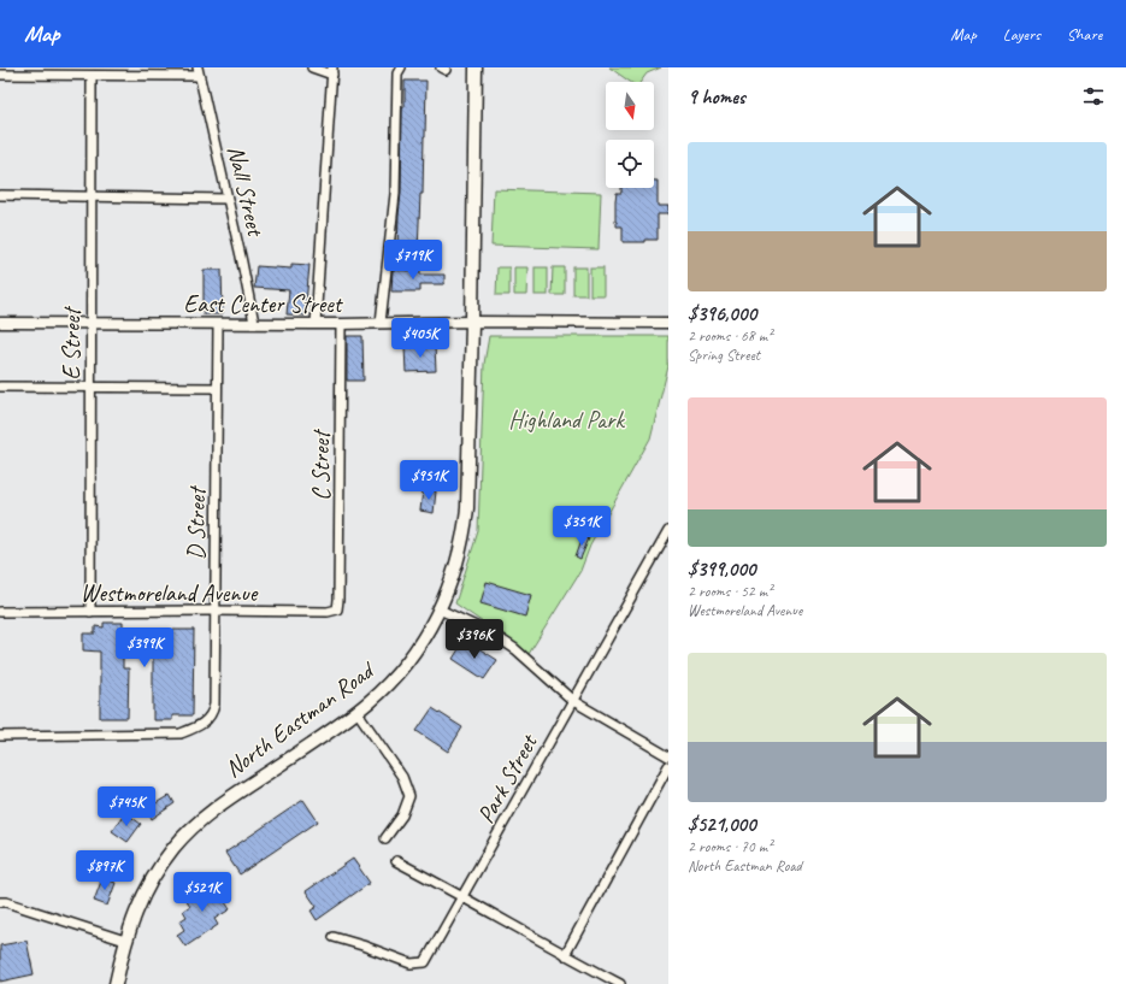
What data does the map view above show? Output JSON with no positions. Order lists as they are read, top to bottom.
{
  "streets": {
    "main road": ["North Eastman Road"],
    "street": [
      "Nall Street",
      "East Center Street",
      "E Street",
      "C Street",
      "D Street",
      "Westmoreland Avenue",
      "Park Street"
    ]
  },
  "crossings": [
    ["Nall Street", "East Center Street"],
    ["East Center Street", "E Street"],
    ["East Center Street", "C Street"],
    ["East Center Street", "D Street"],
    ["East Center Street", "North Eastman Road"],
    ["E Street", "Westmoreland Avenue"],
    ["C Street", "Westmoreland Avenue"],
    ["D Street", "Westmoreland Avenue"]
  ],
  "parks": ["Highland Park"],
  "north": "bottom",
  "page": {
    "header": "Map",
    "nav": ["Map", "Layers", "Share"],
    "heading": "9 homes",
    "list": [
      {
        "name": "$396,000",
        "note": "2 rooms · 68 m² · Spring Street"
      },
      {
        "name": "$399,000",
        "note": "2 rooms · 52 m² · Westmoreland Avenue"
      },
      {
        "name": "$521,000",
        "note": "2 rooms · 70 m² · North Eastman Road"
      }
    ],
    "price": [
      "$719K",
      "$405K",
      "$951K",
      "$351K",
      "$396K",
      "$399K",
      "$745K",
      "$897K",
      "$521K"
    ]
  }
}
